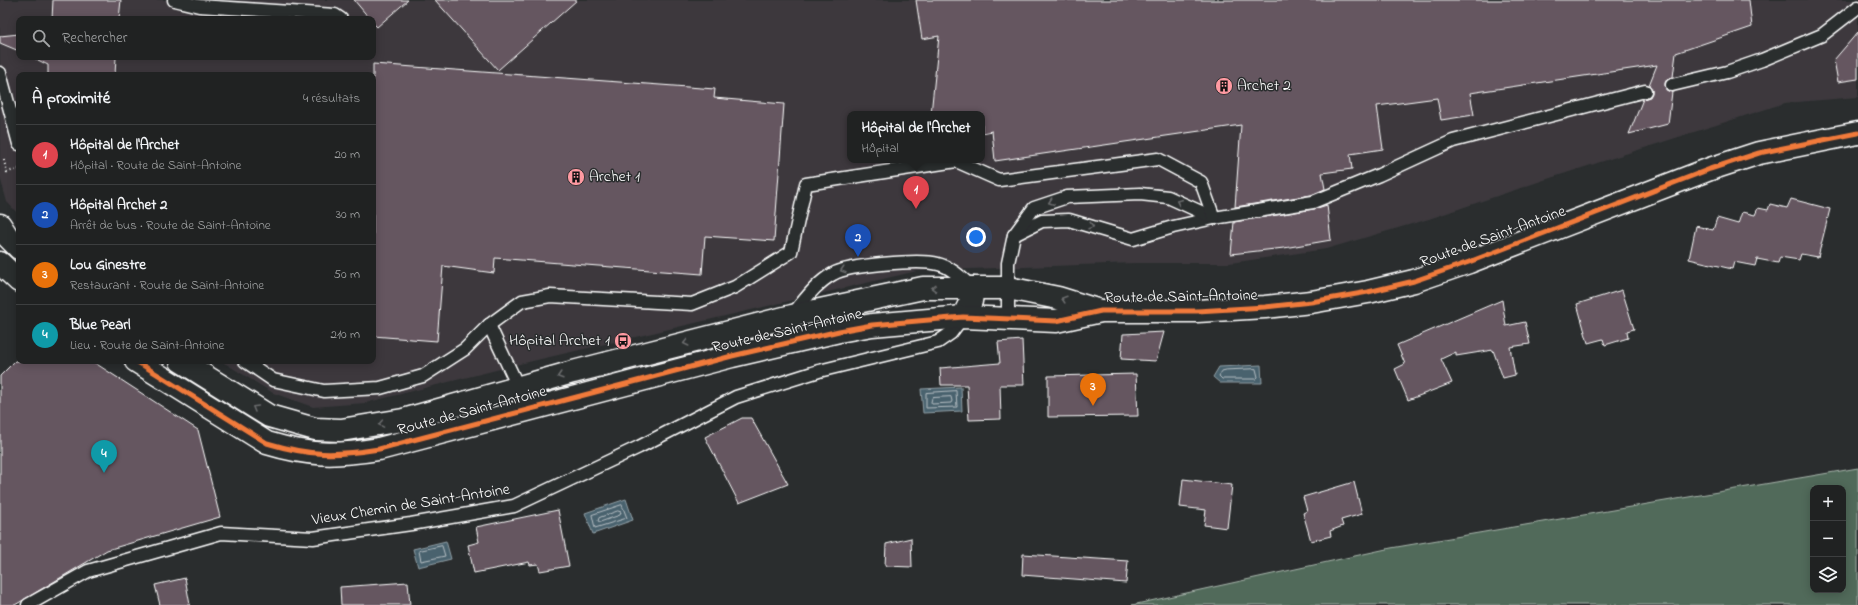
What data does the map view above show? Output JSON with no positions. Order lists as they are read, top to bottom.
{
  "streets": {
    "street": ["Route de Saint-Antoine"],
    "lane": ["Vieux Chemin de Saint-Antoine"]
  },
  "crossings": [
    ["Route de Saint-Antoine", "Vieux Chemin de Saint-Antoine"]
  ],
  "places": {
    "building": ["Archet 2", "Archet 1"],
    "bus stop": ["Hôpital Archet 1"]
  },
  "page": {
    "search": "Rechercher",
    "heading": ["À proximité", "4 résultats"],
    "popup": ["Hôpital de l'Archet", "Hôpital"],
    "list": [
      {
        "mark": "1",
        "name": "Hôpital de l'Archet",
        "note": "Hôpital · Route de Saint-Antoine",
        "value": "20 m"
      },
      {
        "mark": "2",
        "name": "Hôpital Archet 2",
        "note": "Arrêt de bus · Route de Saint-Antoine",
        "value": "30 m"
      },
      {
        "mark": "3",
        "name": "Lou Ginestre",
        "note": "Restaurant · Route de Saint-Antoine",
        "value": "50 m"
      },
      {
        "mark": "4",
        "name": "Blue Pearl",
        "note": "Lieu · Route de Saint-Antoine",
        "value": "210 m"
      }
    ],
    "pins": [
      "1",
      "2",
      "3",
      "4"
    ],
    "map_buttons": ["+", "−"]
  }
}
